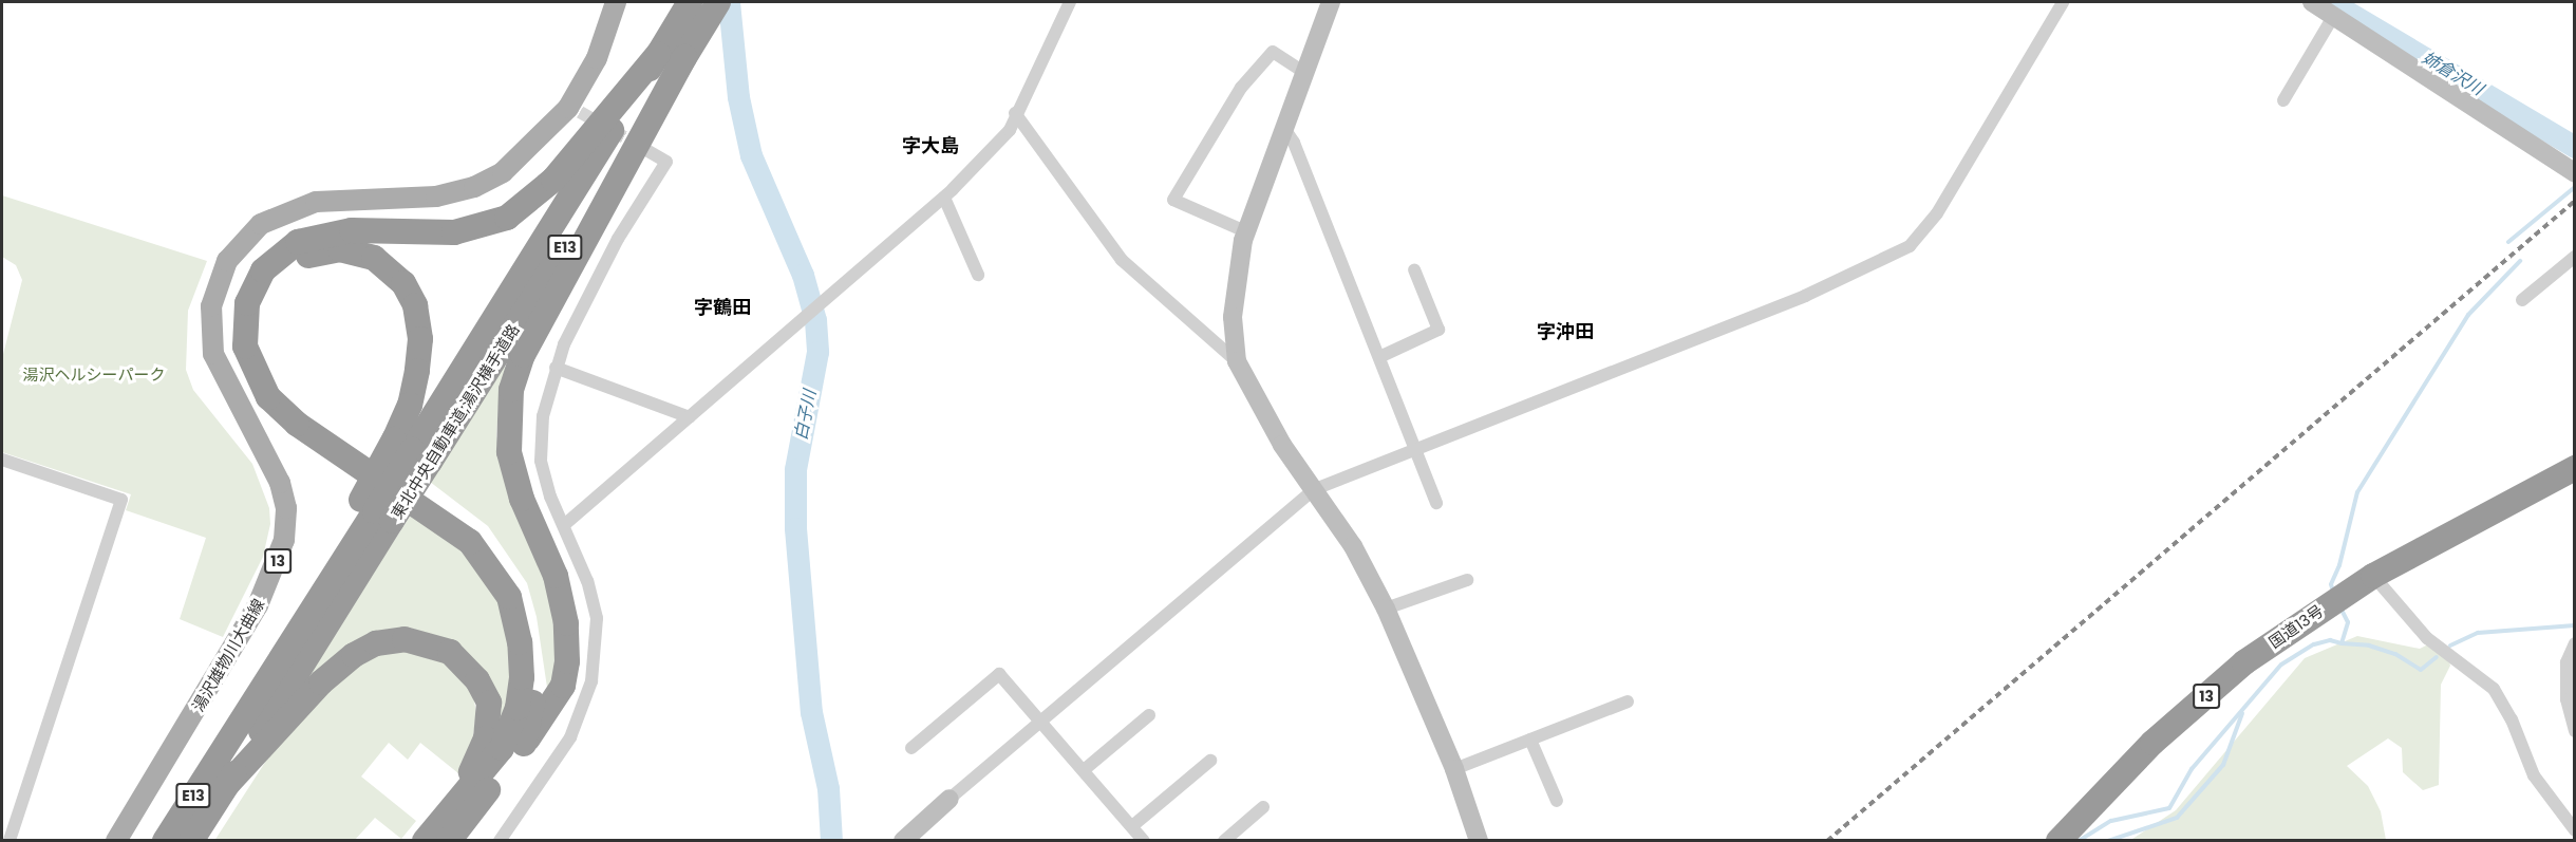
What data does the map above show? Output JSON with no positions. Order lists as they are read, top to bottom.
{
  "streets": {
    "highway": [
      "E13",
      "東北中央自動車道;湯沢横手道路",
      "13",
      "国道13号"
    ],
    "main road": ["湯沢雄物川大曲線"]
  },
  "crossings": [
    ["E13", "東北中央自動車道;湯沢横手道路"]
  ],
  "districts": ["字大島", "字鶴田", "字沖田"],
  "water": ["姉倉沢川", "白子川"],
  "parks": ["湯沢ヘルシーパーク"]
}
